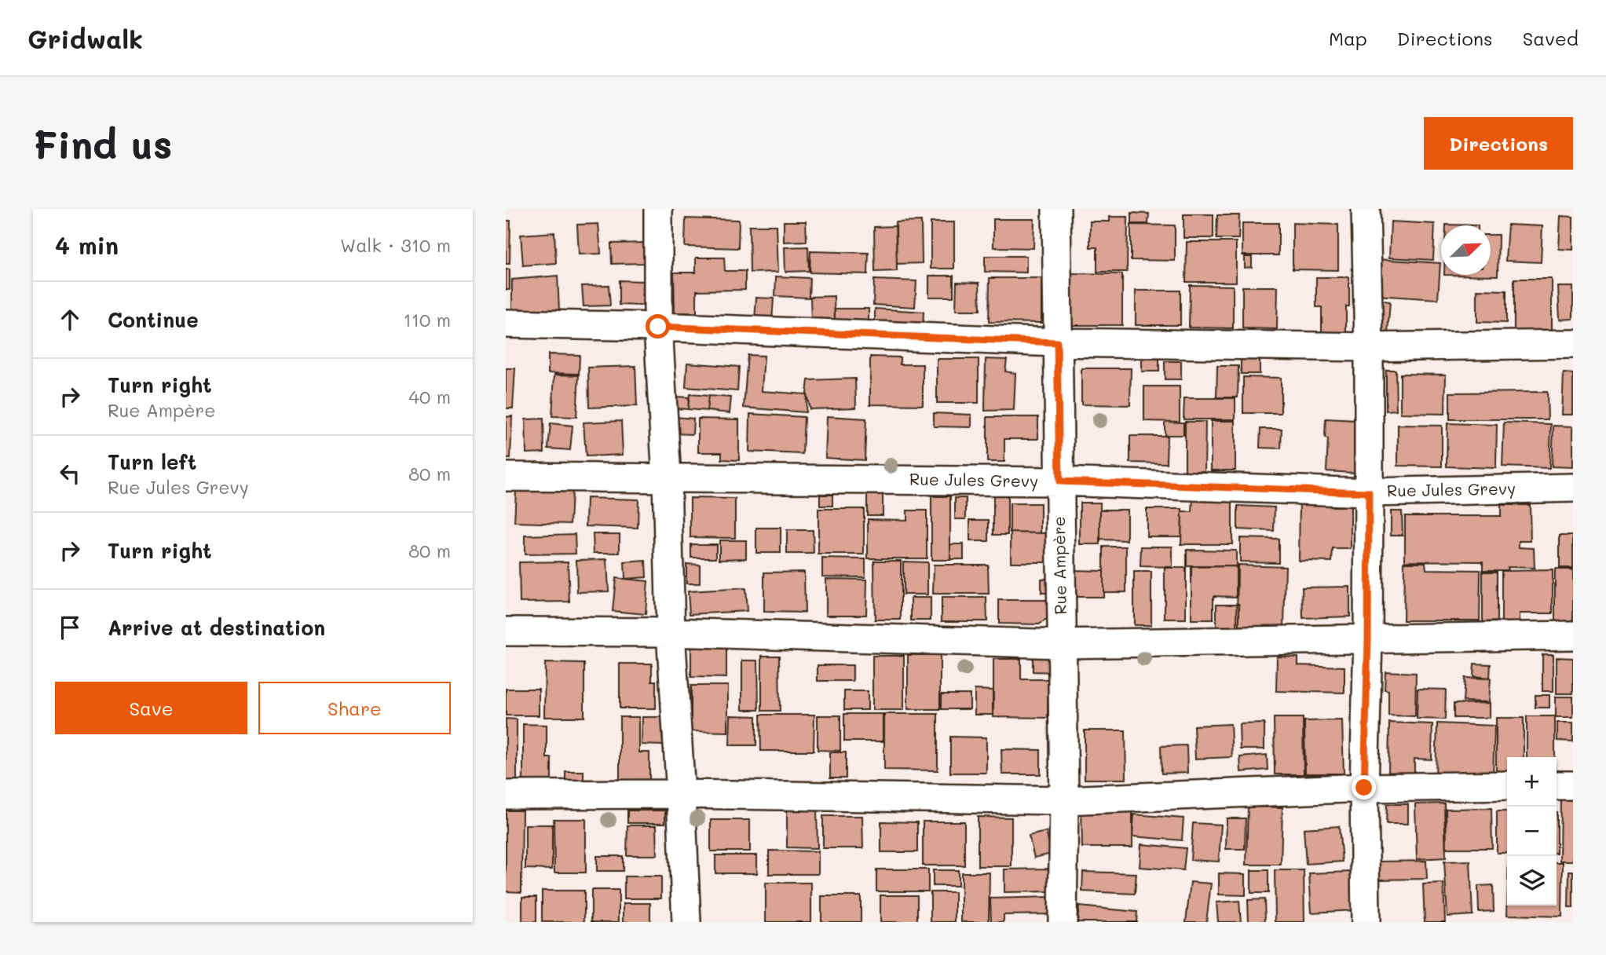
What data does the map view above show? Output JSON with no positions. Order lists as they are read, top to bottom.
{
  "streets": {
    "street": ["Rue Jules Grevy", "Rue Ampère"]
  },
  "crossings": [
    ["Rue Jules Grevy", "Rue Ampère"]
  ],
  "north": "top right",
  "page": {
    "header": "Gridwalk",
    "nav": ["Map", "Directions", "Saved"],
    "buttons": [
      "Directions",
      ["Save", "Share"]
    ],
    "title": "Find us",
    "heading": ["4 min", "Walk · 310 m"],
    "list": [
      ["Continue", "110 m"],
      ["Turn right", "Rue Ampère", "40 m"],
      ["Turn left", "Rue Jules Grevy", "80 m"],
      ["Turn right", "80 m"],
      "Arrive at destination"
    ],
    "map_buttons": ["+", "−"]
  }
}
